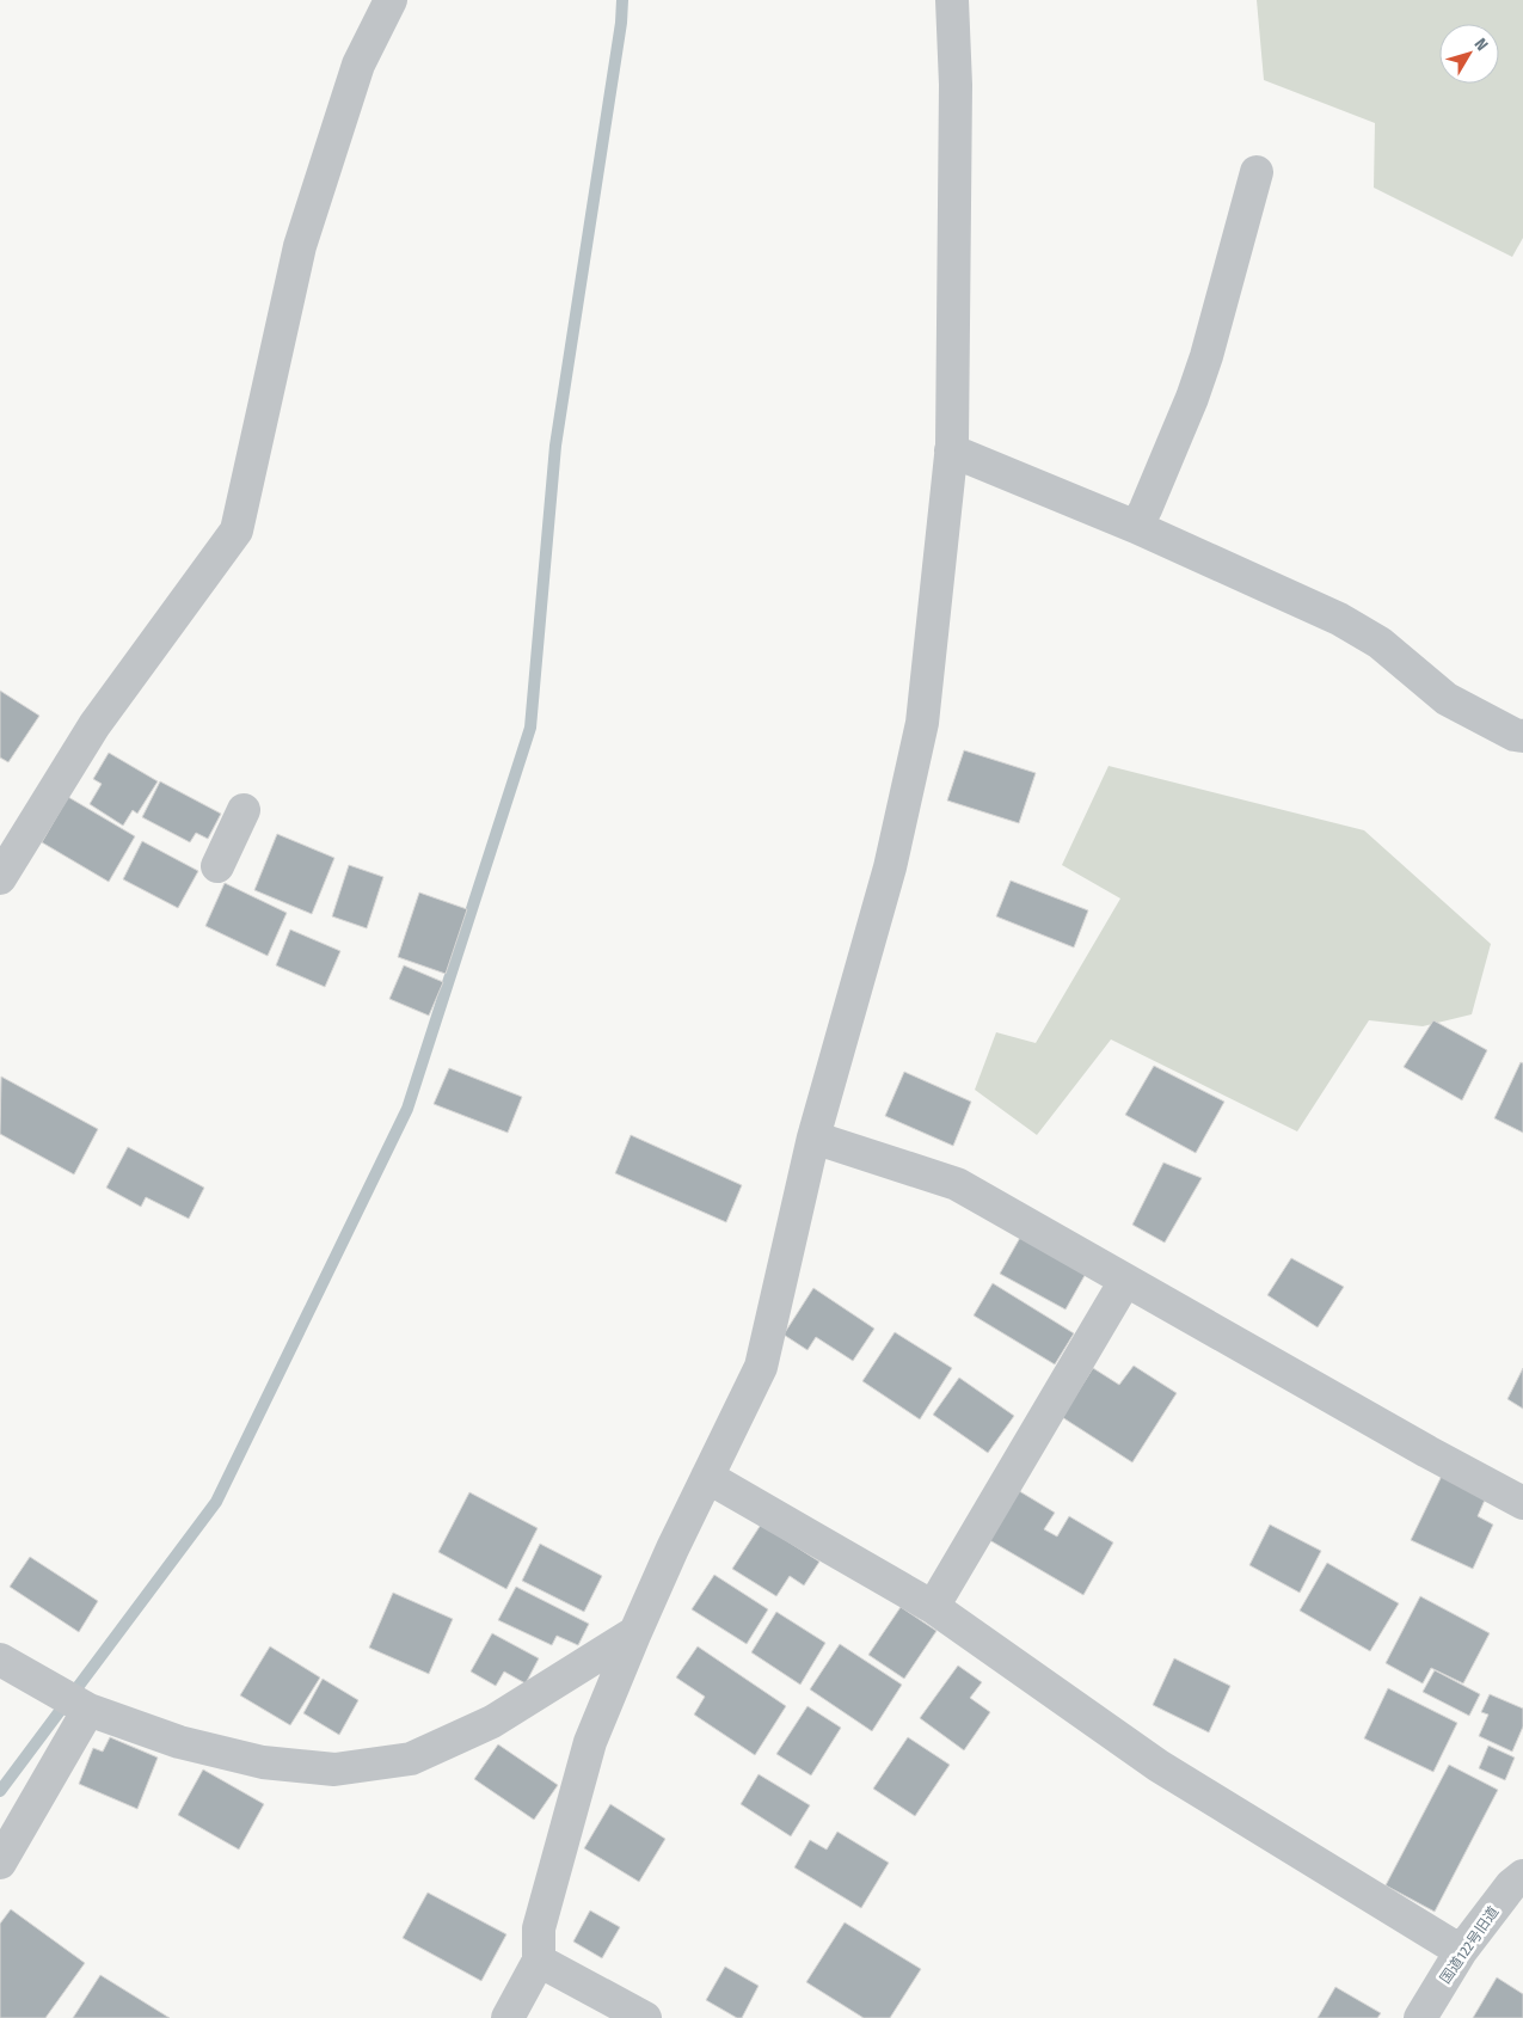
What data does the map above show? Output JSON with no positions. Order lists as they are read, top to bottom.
{
  "streets": {
    "street": ["国道122号旧道"]
  },
  "north": "top right"
}
